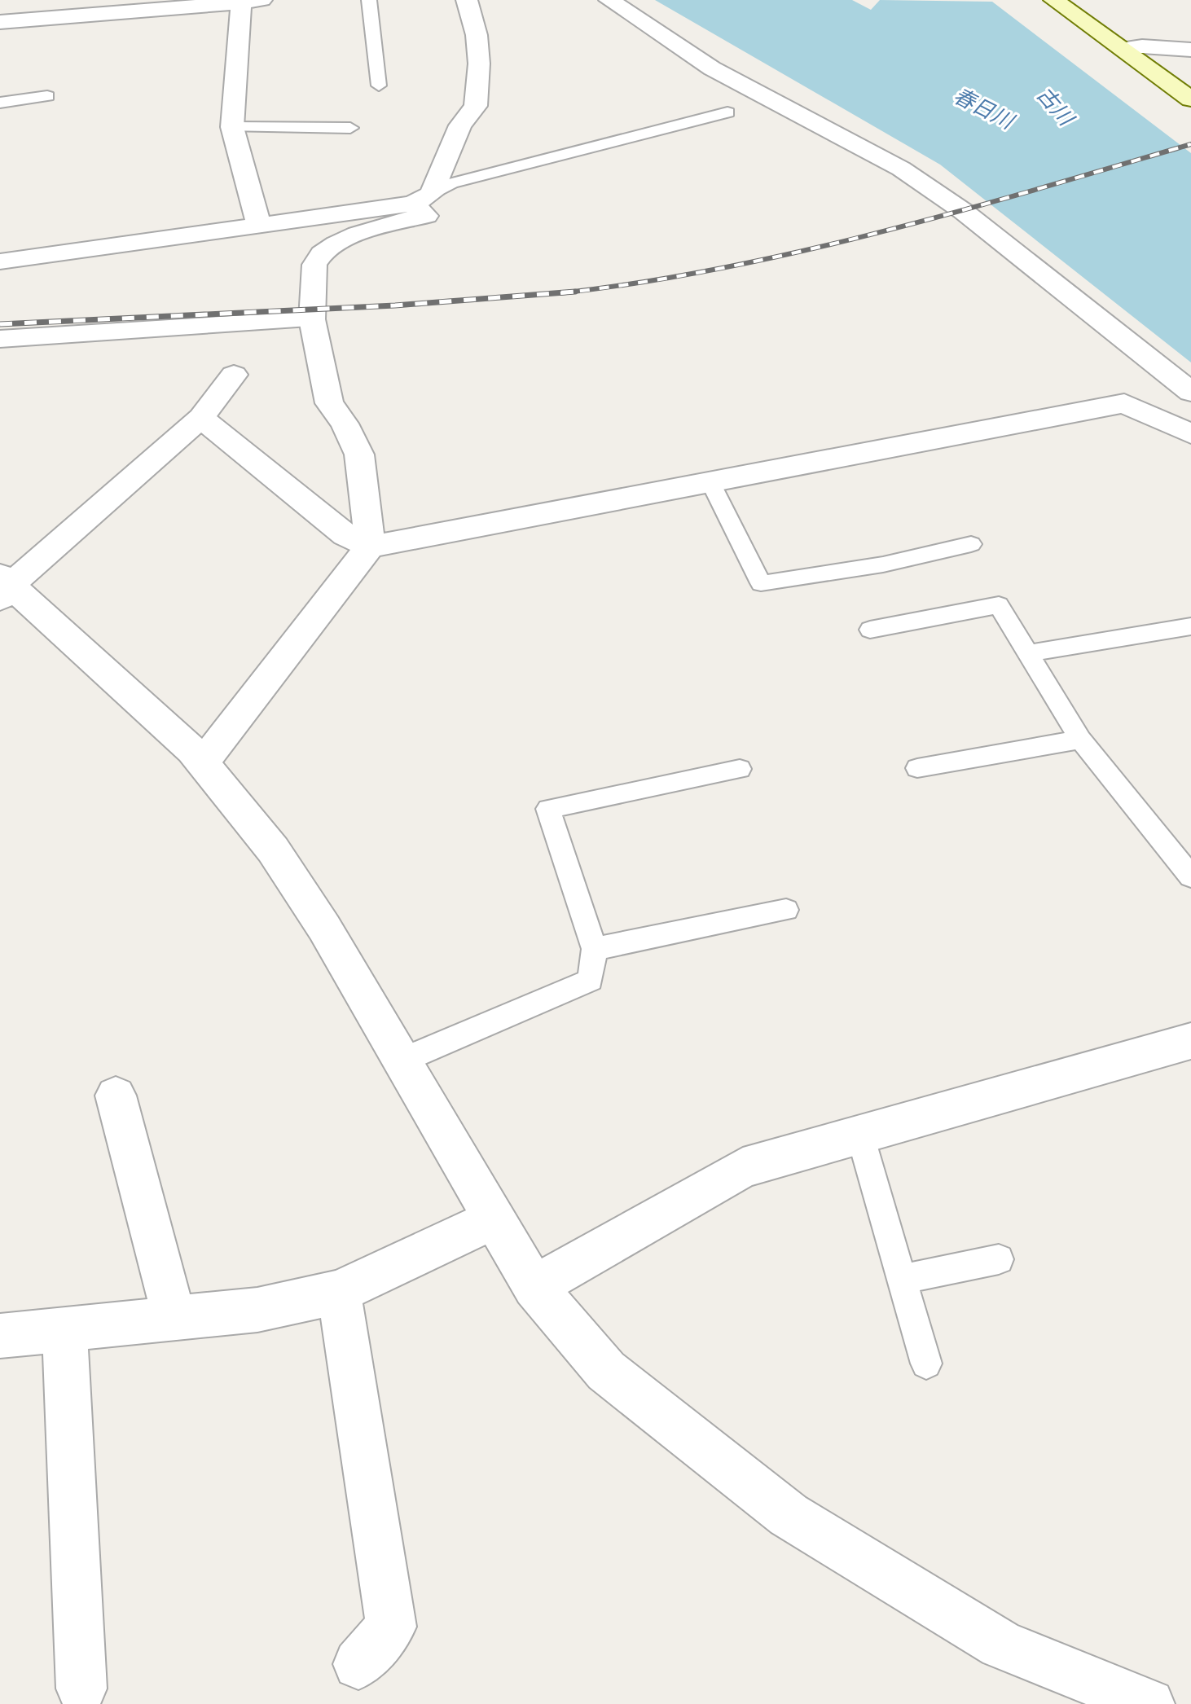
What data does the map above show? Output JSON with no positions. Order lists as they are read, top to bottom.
{
  "water": ["古川", "春日川"]
}
